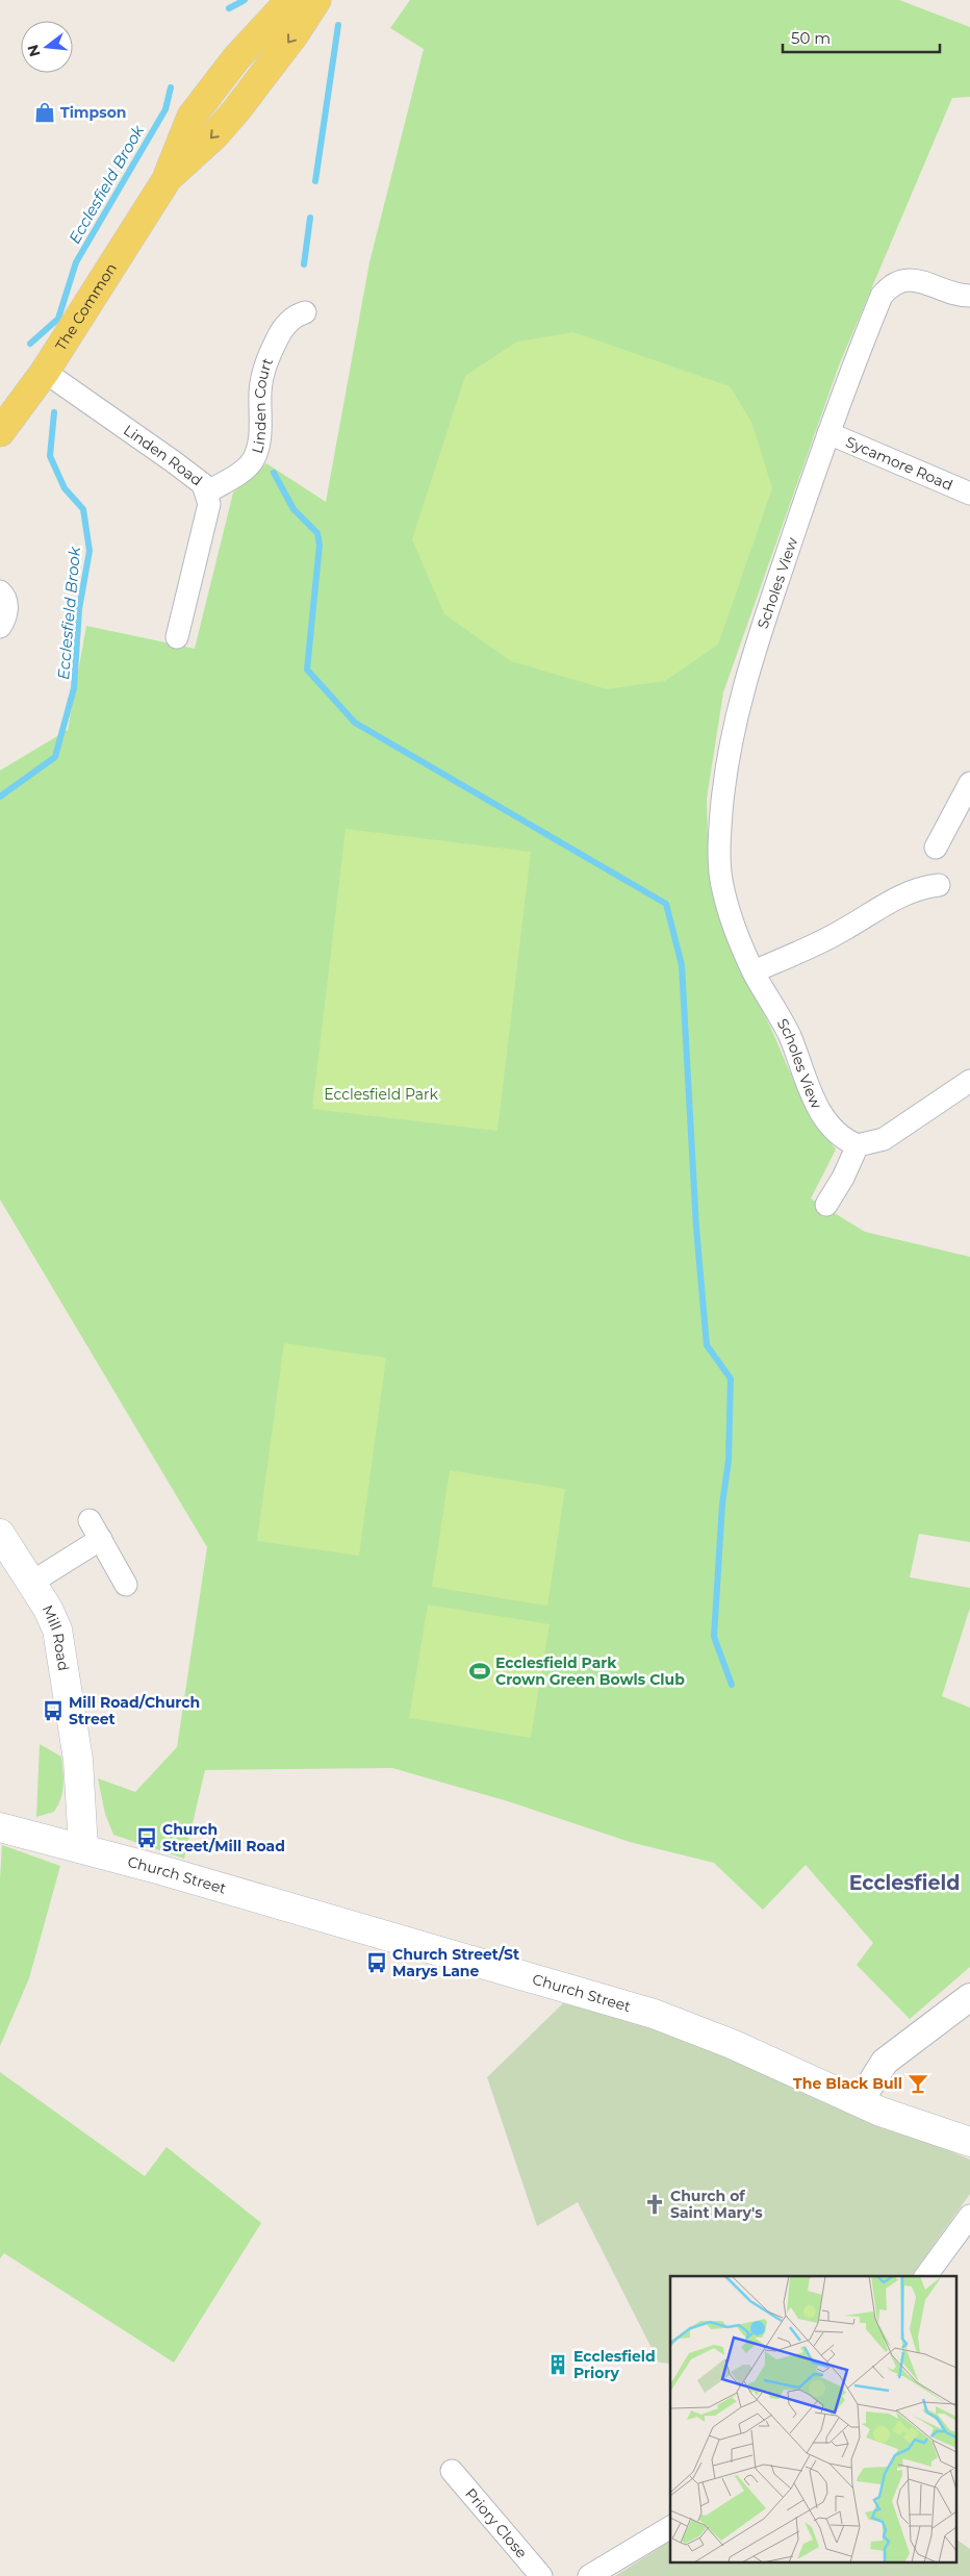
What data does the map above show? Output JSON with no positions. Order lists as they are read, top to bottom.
{
  "streets": {
    "main road": ["The Common", "Mill Road", "Church Street"],
    "street": [
      "Linden Court",
      "Linden Road",
      "Sycamore Road",
      "Scholes View",
      "Priory Close"
    ]
  },
  "crossings": [
    ["The Common", "Linden Road"],
    ["Linden Court", "Linden Road"],
    ["Sycamore Road", "Scholes View"],
    ["Mill Road", "Church Street"]
  ],
  "districts": ["Ecclesfield"],
  "water": ["Ecclesfield Brook"],
  "parks": ["Ecclesfield Park"],
  "places": {
    "shop": ["Timpson"],
    "sports": ["Ecclesfield Park Crown Green Bowls Club"],
    "bus stop": ["Mill Road/Church Street", "Church Street/Mill Road", "Church Street/St Marys Lane"],
    "bar": ["The Black Bull"],
    "church": ["Church of Saint Mary's"],
    "building": ["Ecclesfield Priory"]
  },
  "scale_bar": "50 m",
  "north": "left"
}
